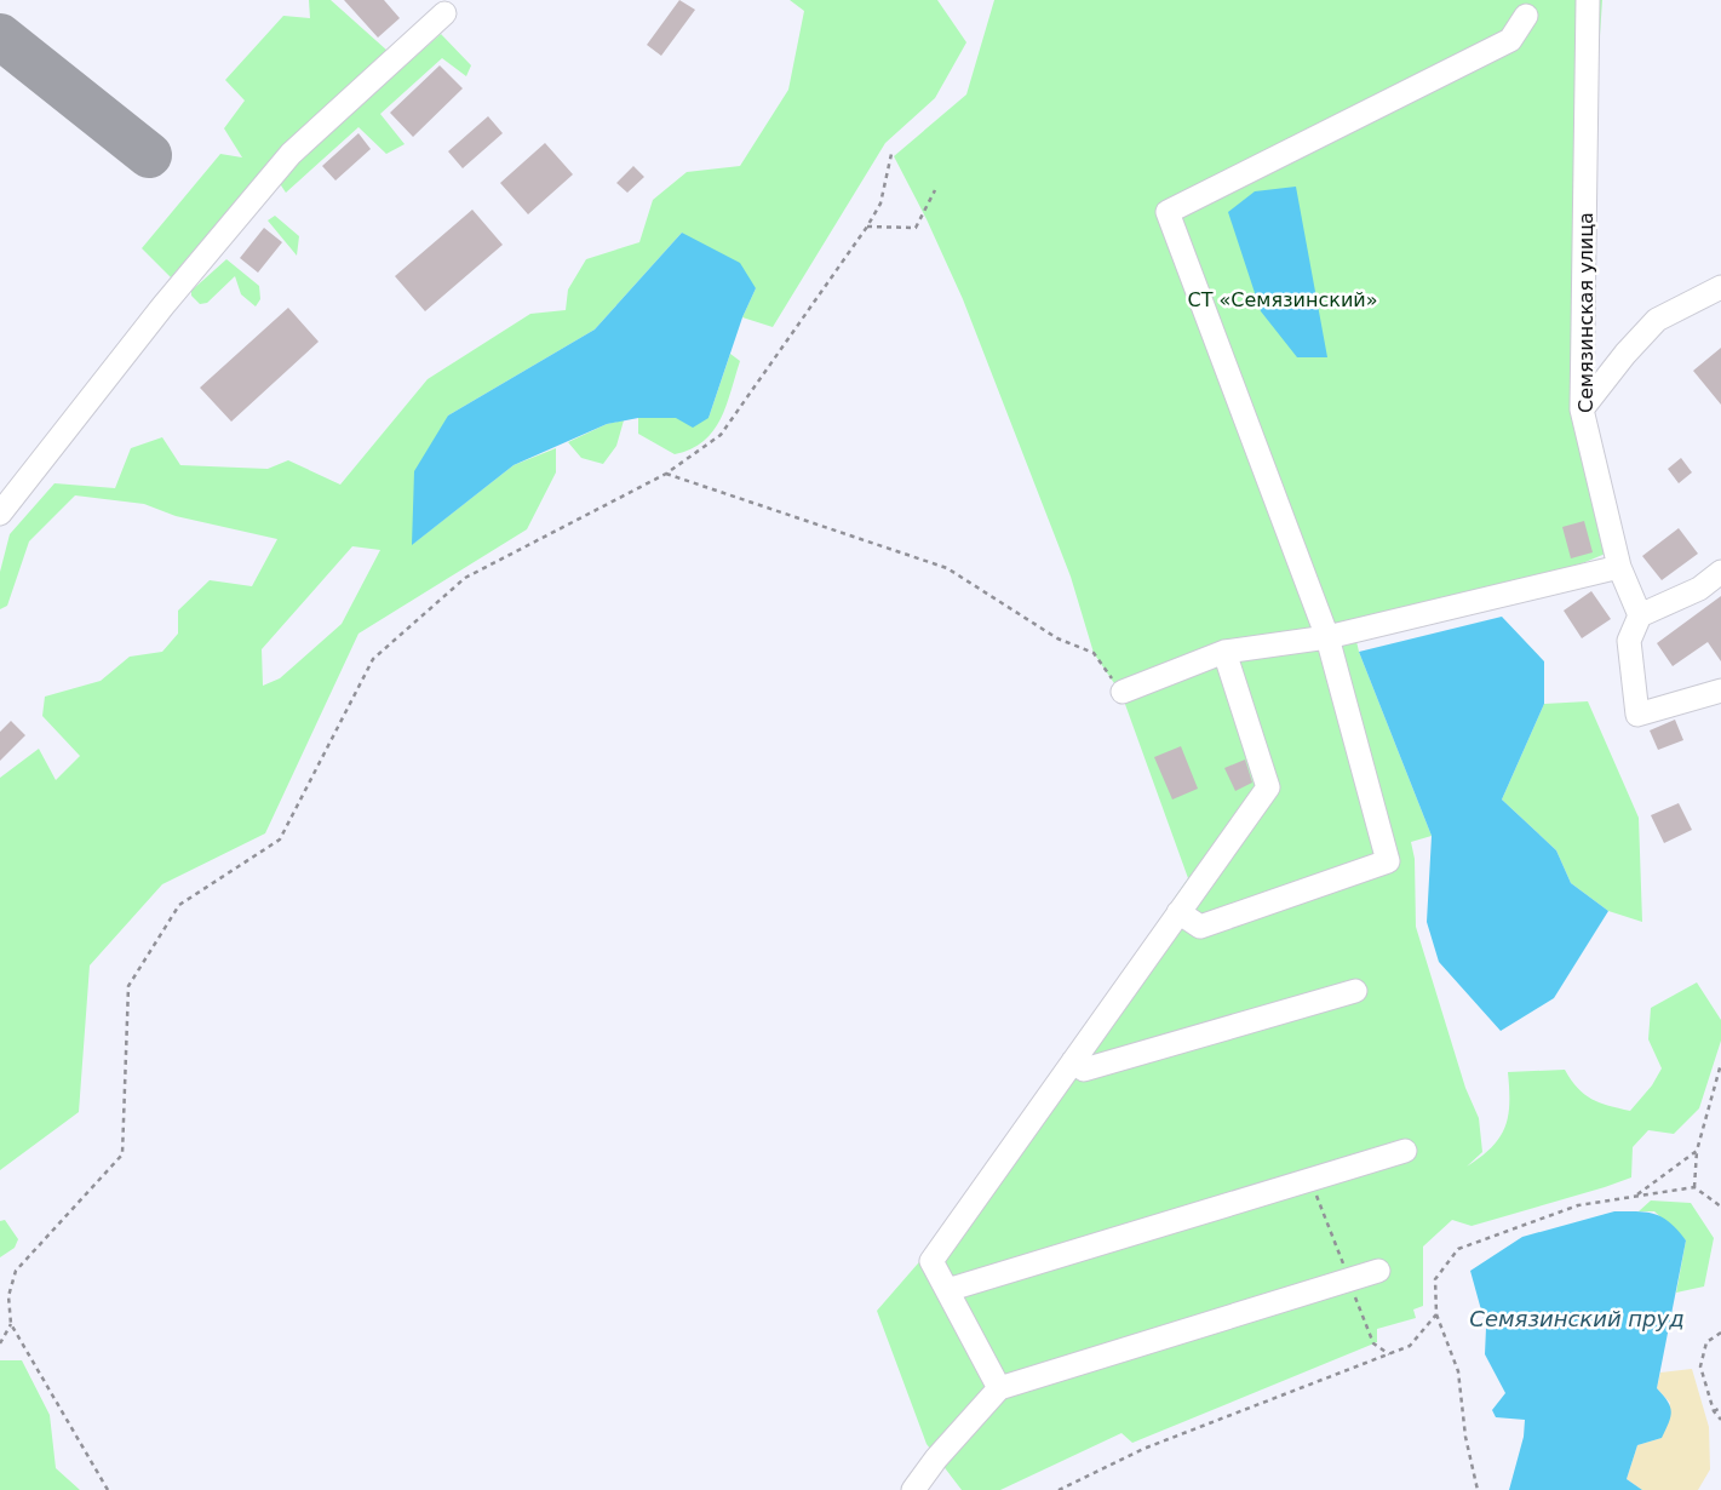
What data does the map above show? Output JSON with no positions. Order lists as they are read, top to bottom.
{
  "streets": {
    "street": ["Семязинская улица"]
  },
  "water": ["Семязинский пруд"],
  "parks": ["СТ «Семязинский»"]
}
